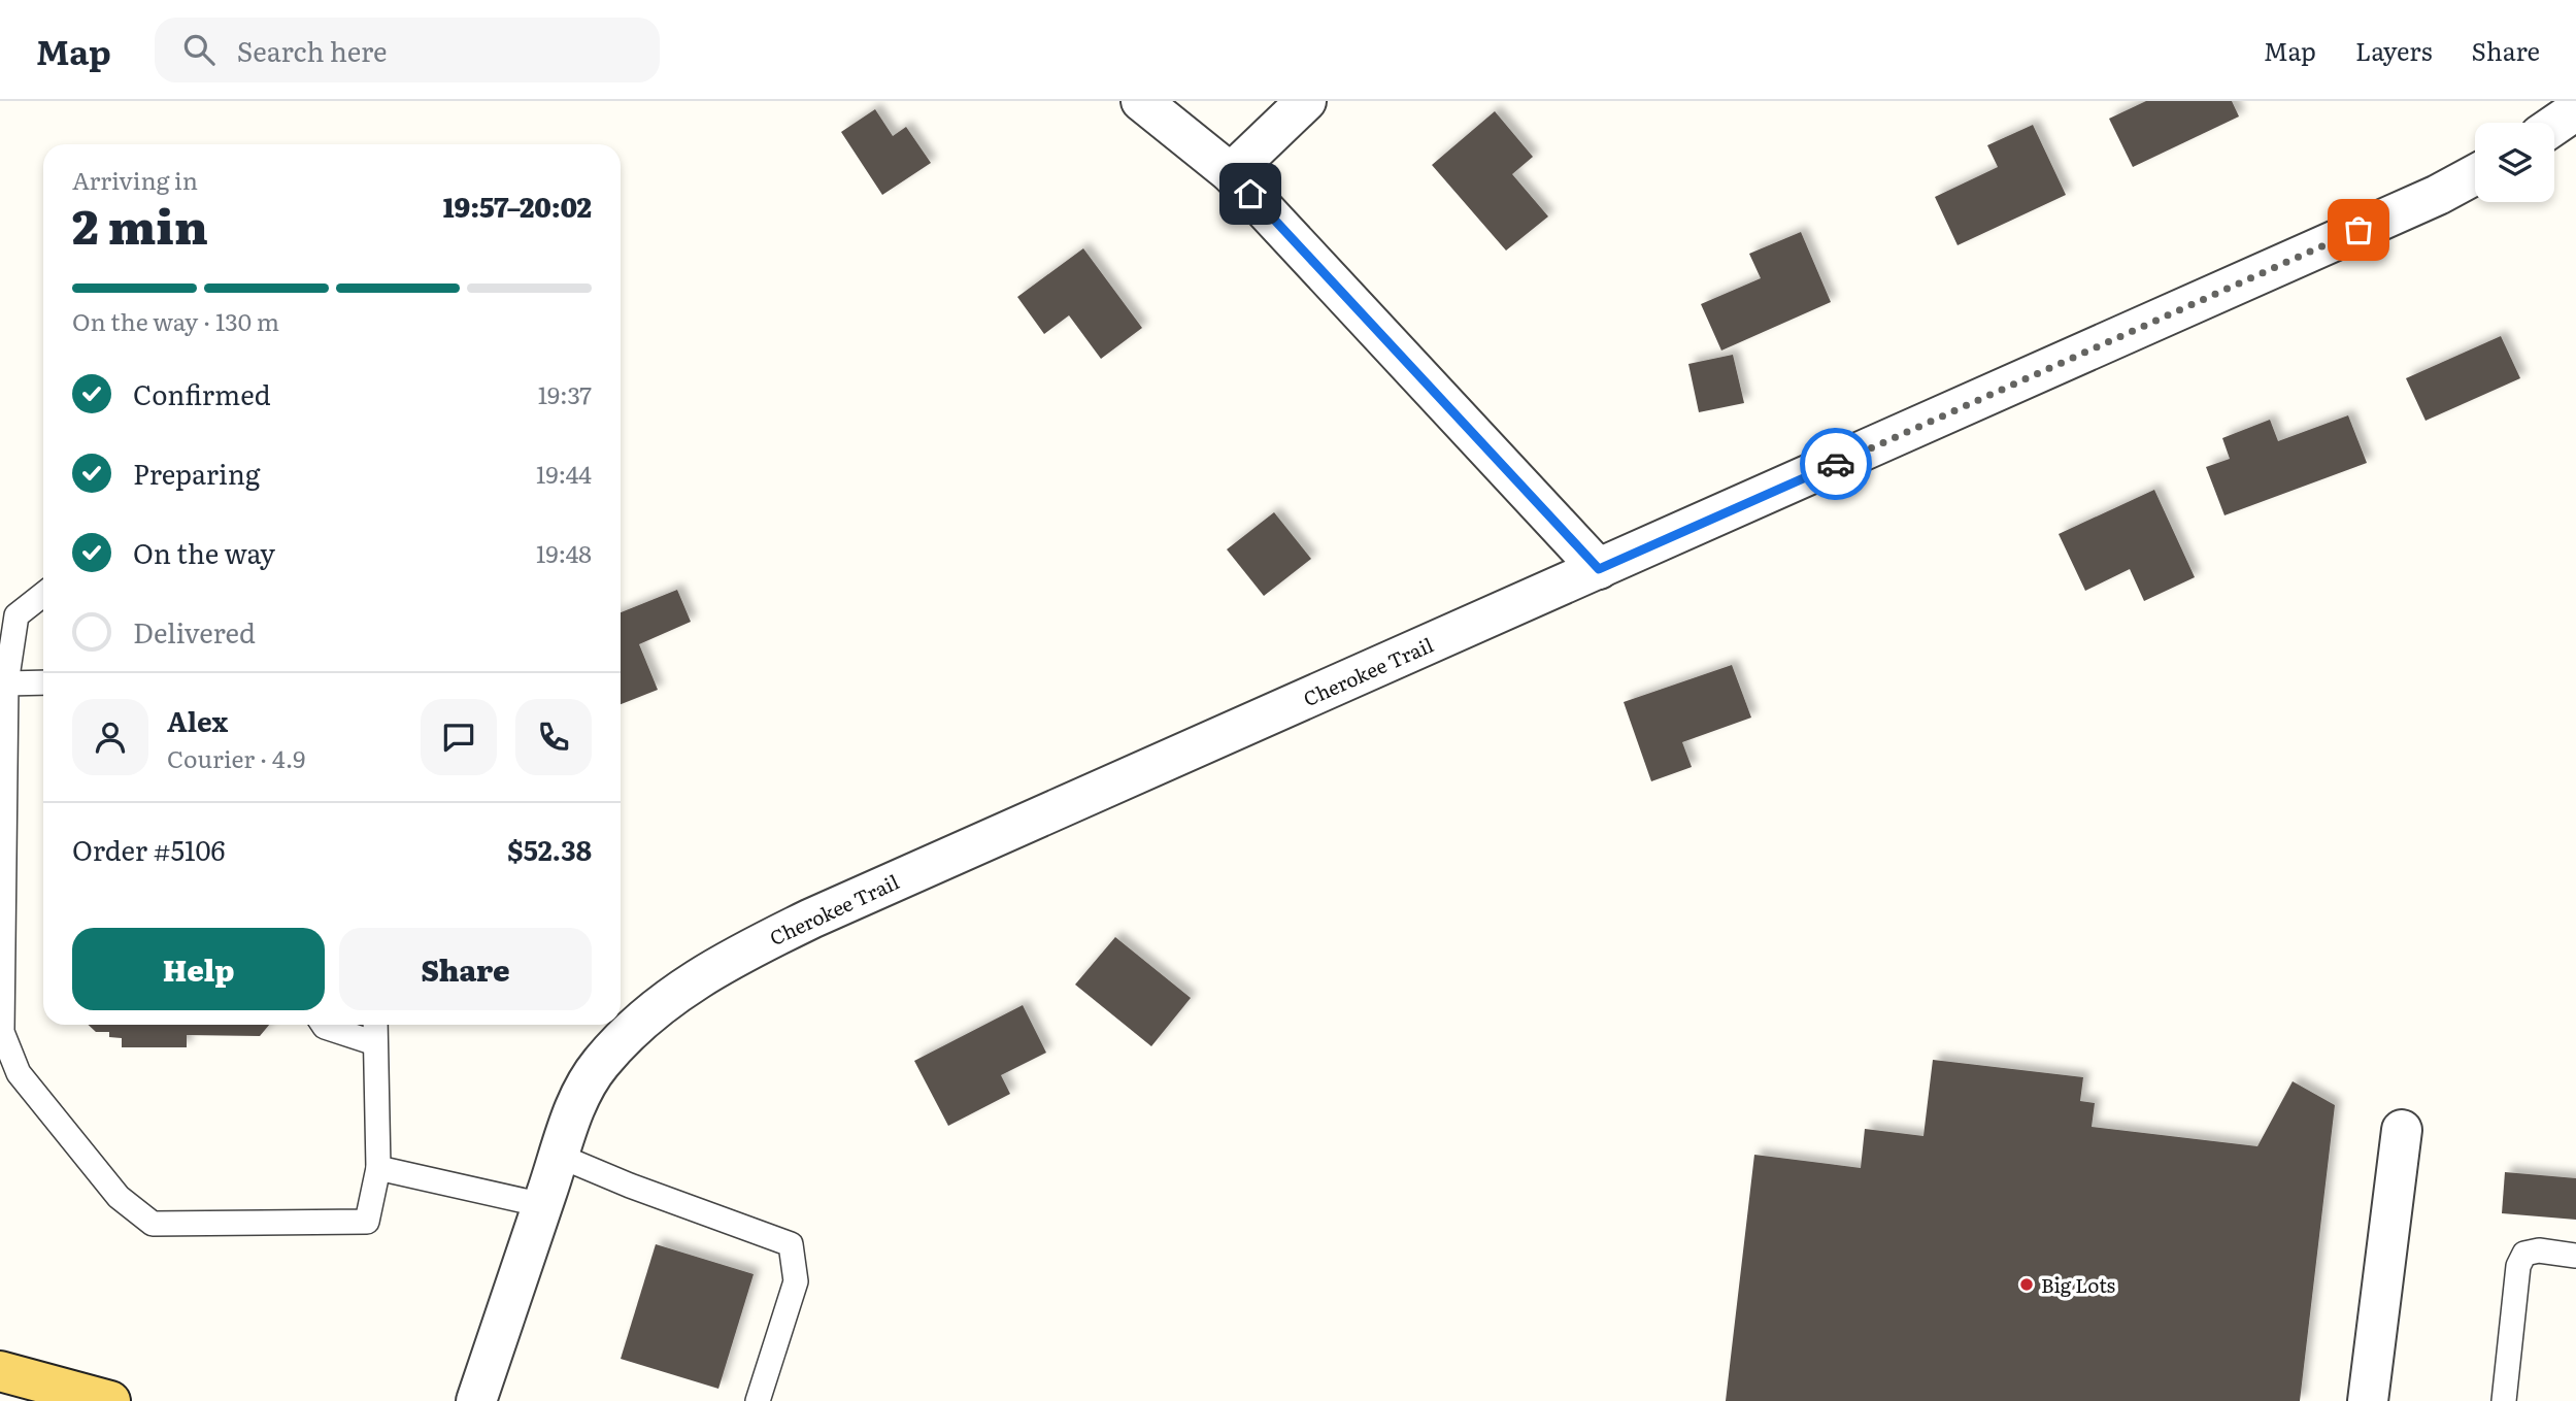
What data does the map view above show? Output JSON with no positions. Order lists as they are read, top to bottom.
{
  "streets": {
    "street": ["Cherokee Trail"]
  },
  "places": ["Big Lots"],
  "page": {
    "header": "Map",
    "search": "Search here",
    "nav": ["Map", "Layers", "Share"],
    "heading": ["2 min", "Arriving in", "19:57–20:02"],
    "panel": [
      "Alex",
      "Courier · 4.9",
      "Order #5106",
      "$52.38"
    ],
    "bar": "On the way · 130 m",
    "list": [
      ["Confirmed", "19:37"],
      ["Preparing", "19:44"],
      ["On the way", "19:48"],
      "Delivered"
    ],
    "buttons": ["Help", "Share"]
  }
}
